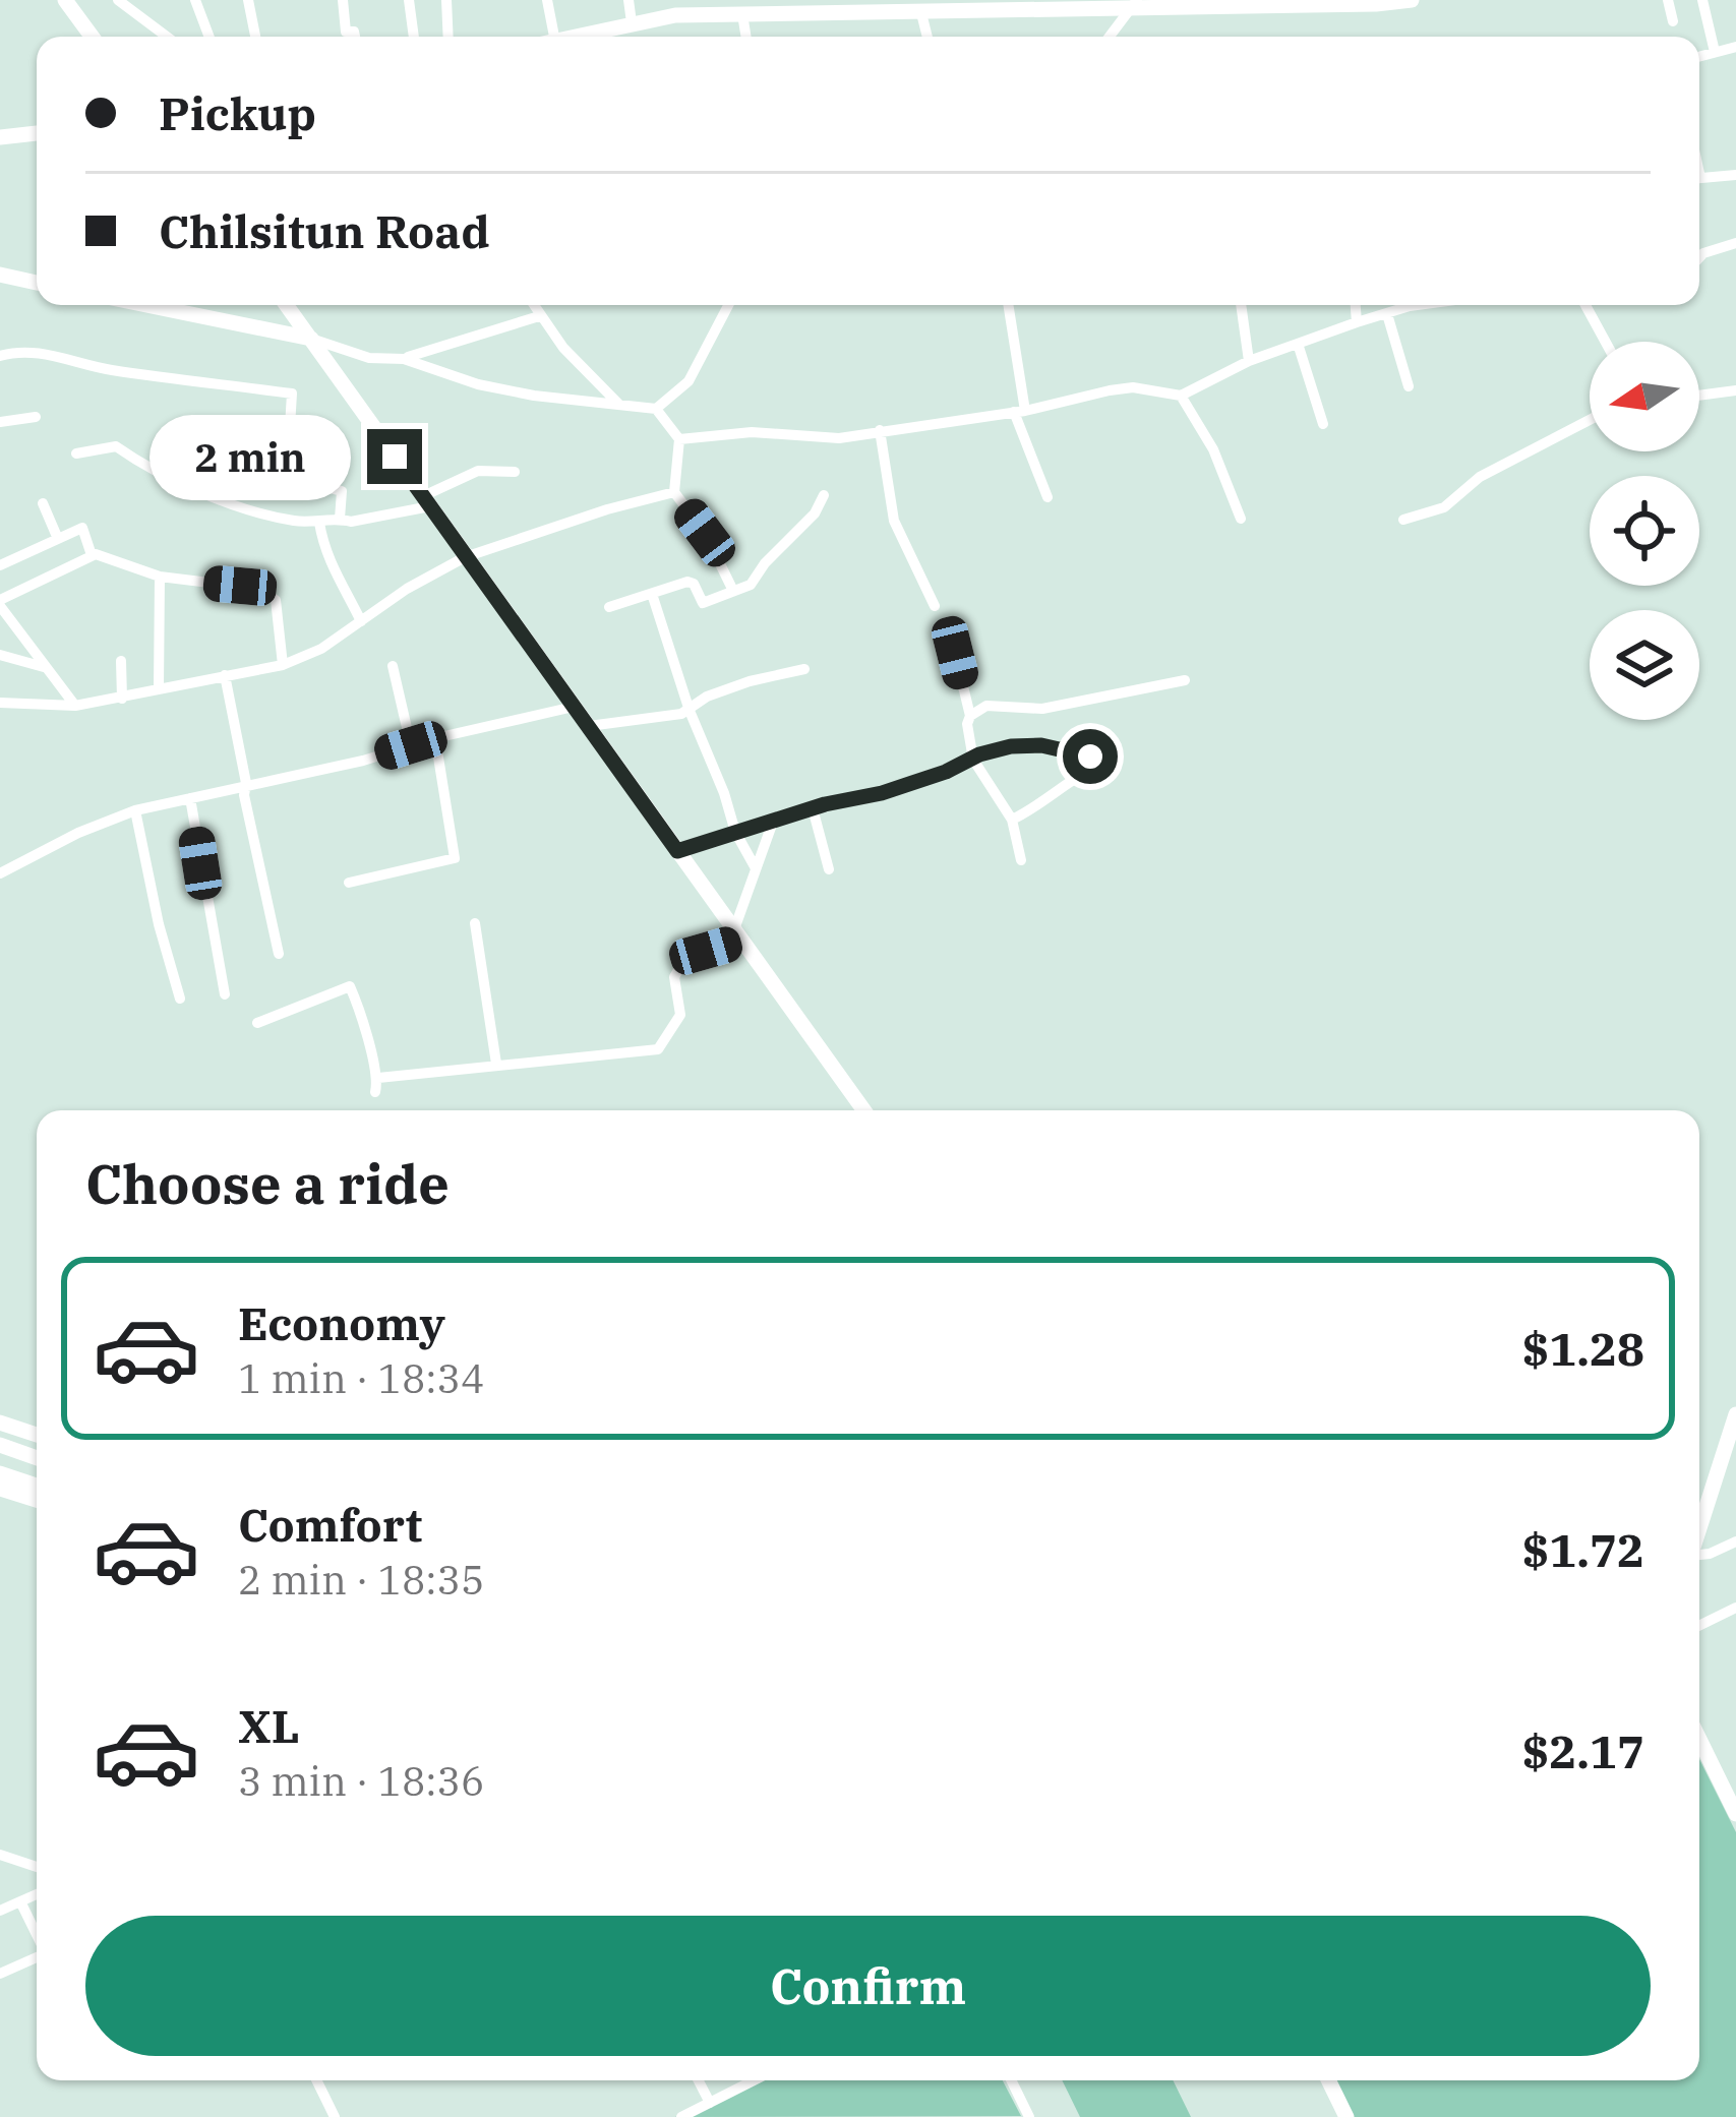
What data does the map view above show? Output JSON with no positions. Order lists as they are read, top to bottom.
{
  "north": "left",
  "page": {
    "banner": ["Pickup", "Chilsitun Road"],
    "bubble": "2 min",
    "heading": "Choose a ride",
    "list": [
      {
        "name": "Economy",
        "note": "1 min · 18:34",
        "value": "$1.28"
      },
      {
        "name": "Comfort",
        "note": "2 min · 18:35",
        "value": "$1.72"
      },
      {
        "name": "XL",
        "note": "3 min · 18:36",
        "value": "$2.17"
      }
    ],
    "buttons": "Confirm"
  }
}
